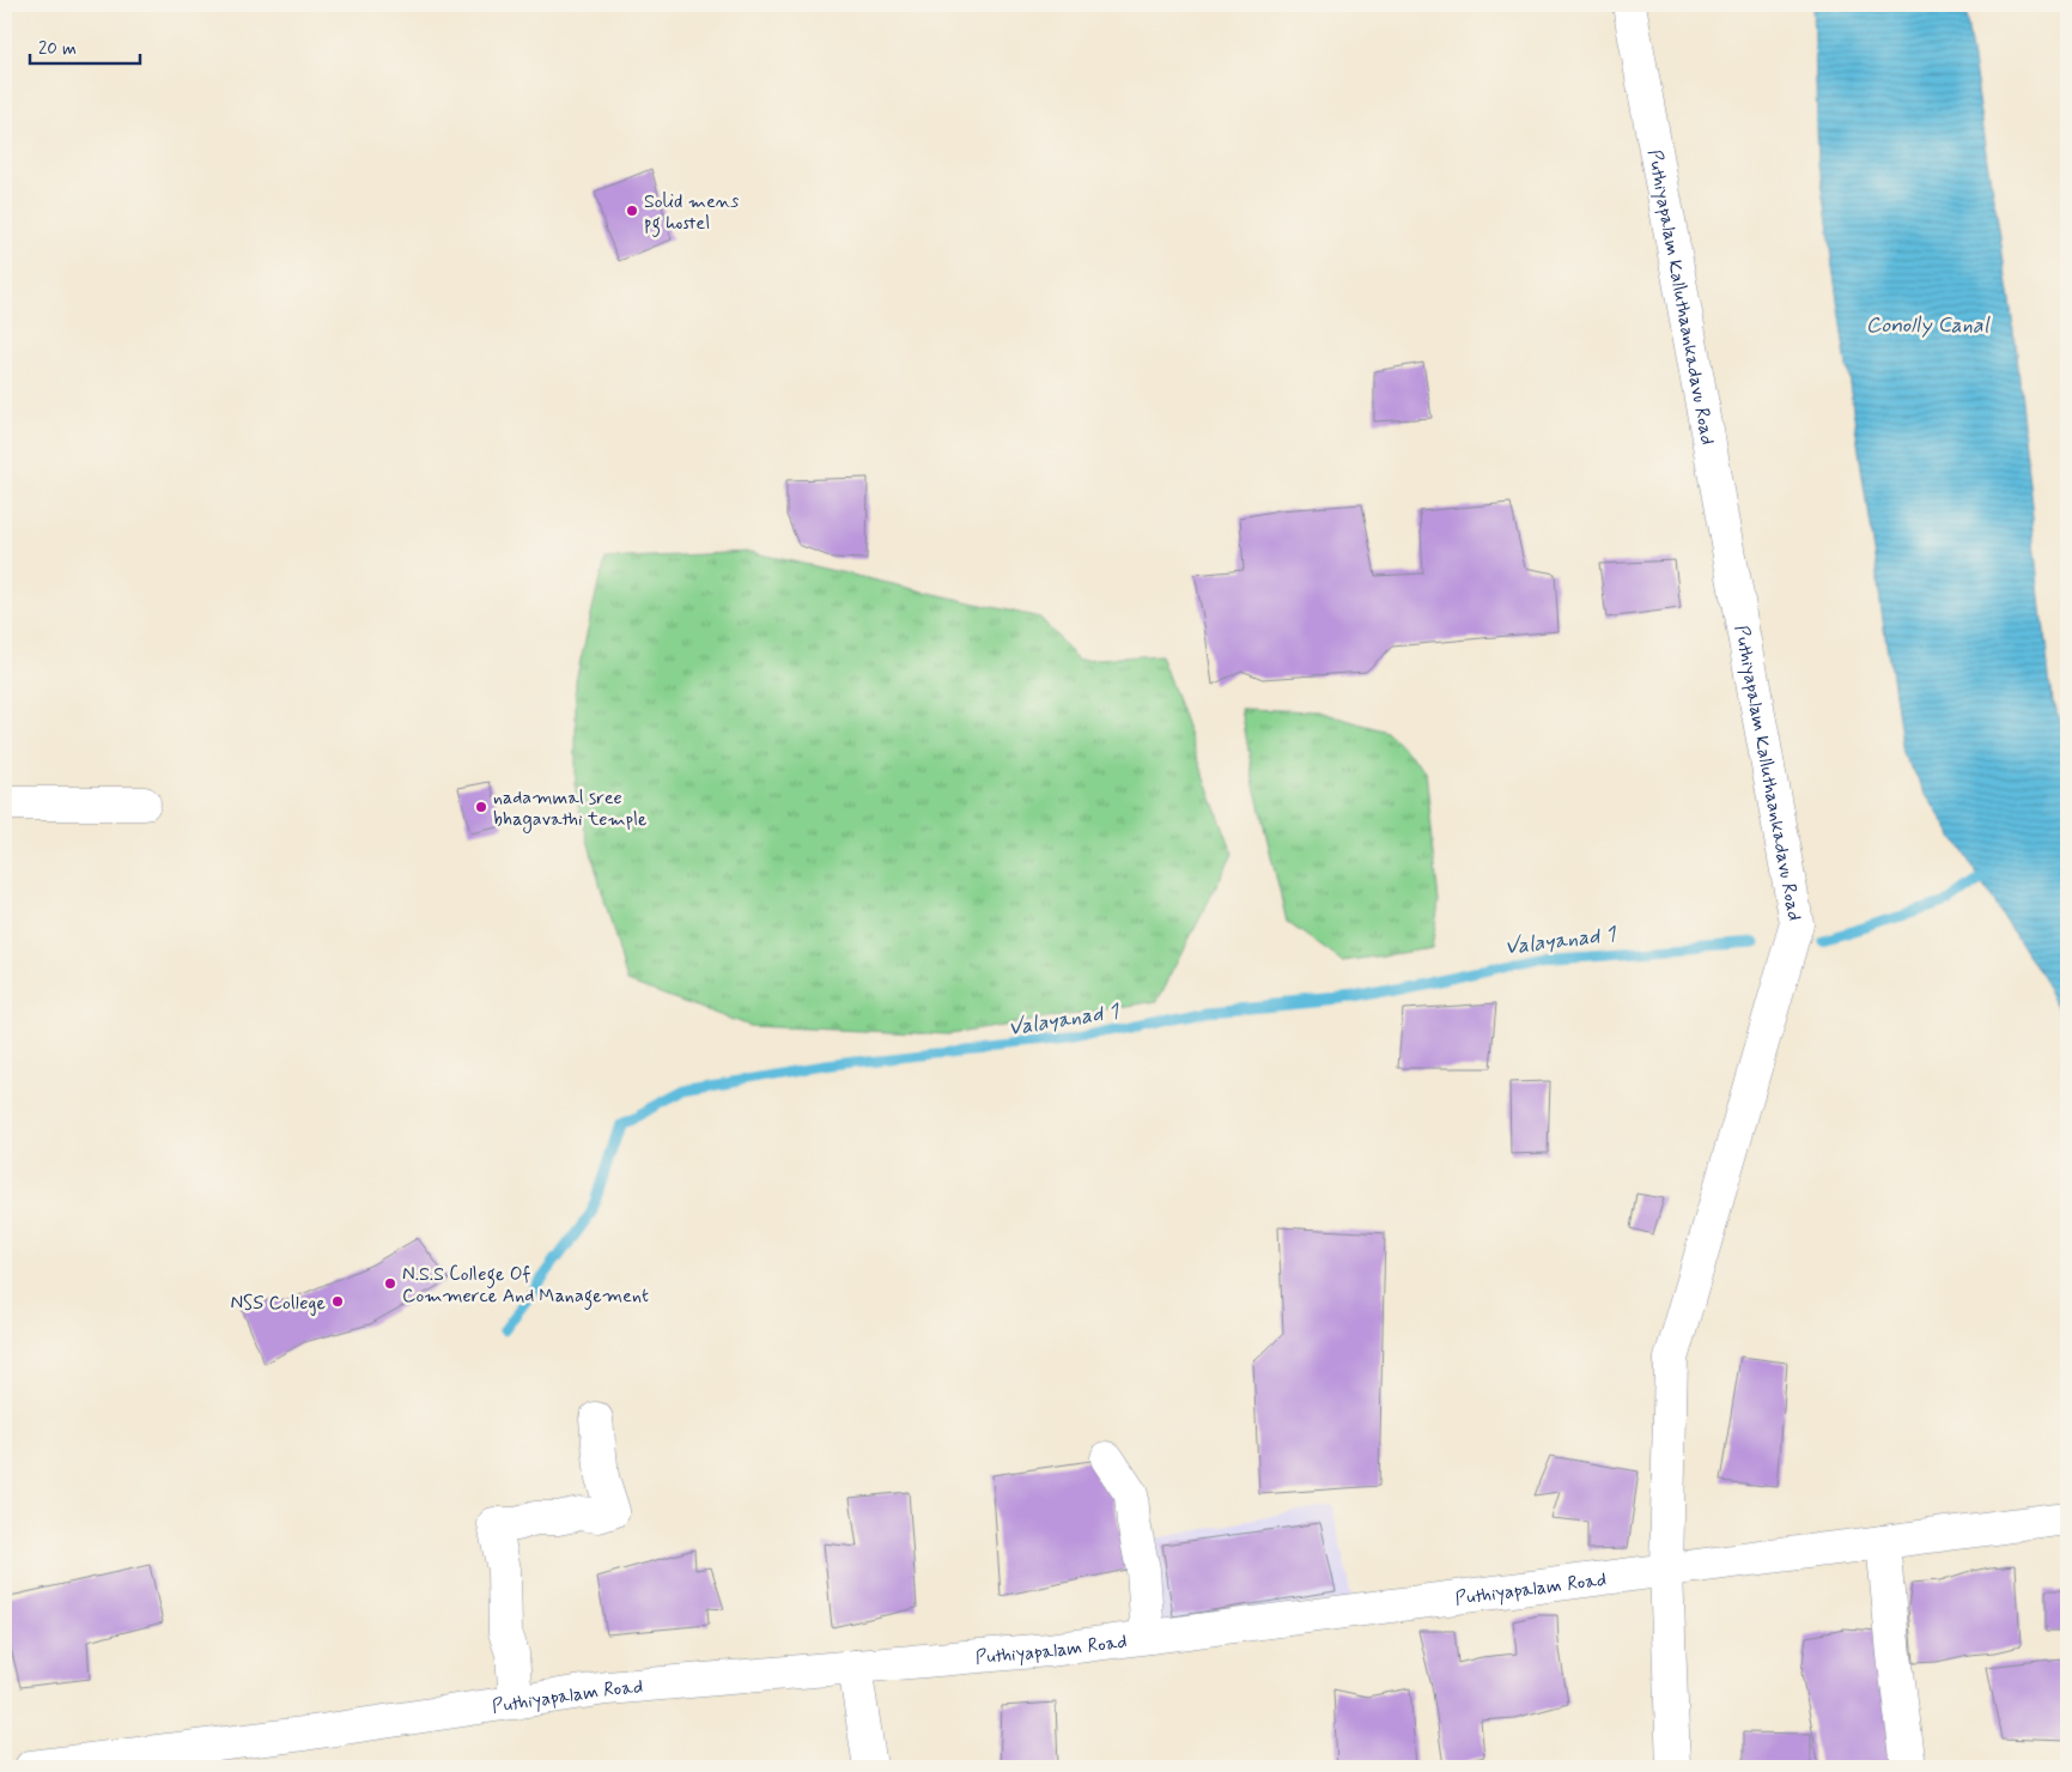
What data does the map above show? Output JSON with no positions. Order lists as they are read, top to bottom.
{
  "streets": {
    "street": ["Puthiyapalam Kalluthaankadavu Road", "Puthiyapalam Road"]
  },
  "crossings": [
    ["Puthiyapalam Kalluthaankadavu Road", "Puthiyapalam Road"]
  ],
  "water": ["Conolly Canal", "Valayanad 1"],
  "places": [
    "Solid mens pg hostel",
    "nadammal sree bhagavathi temple",
    "N.S.S College Of Commerce And Management",
    "NSS College"
  ],
  "scale_bar": "20 m"
}
